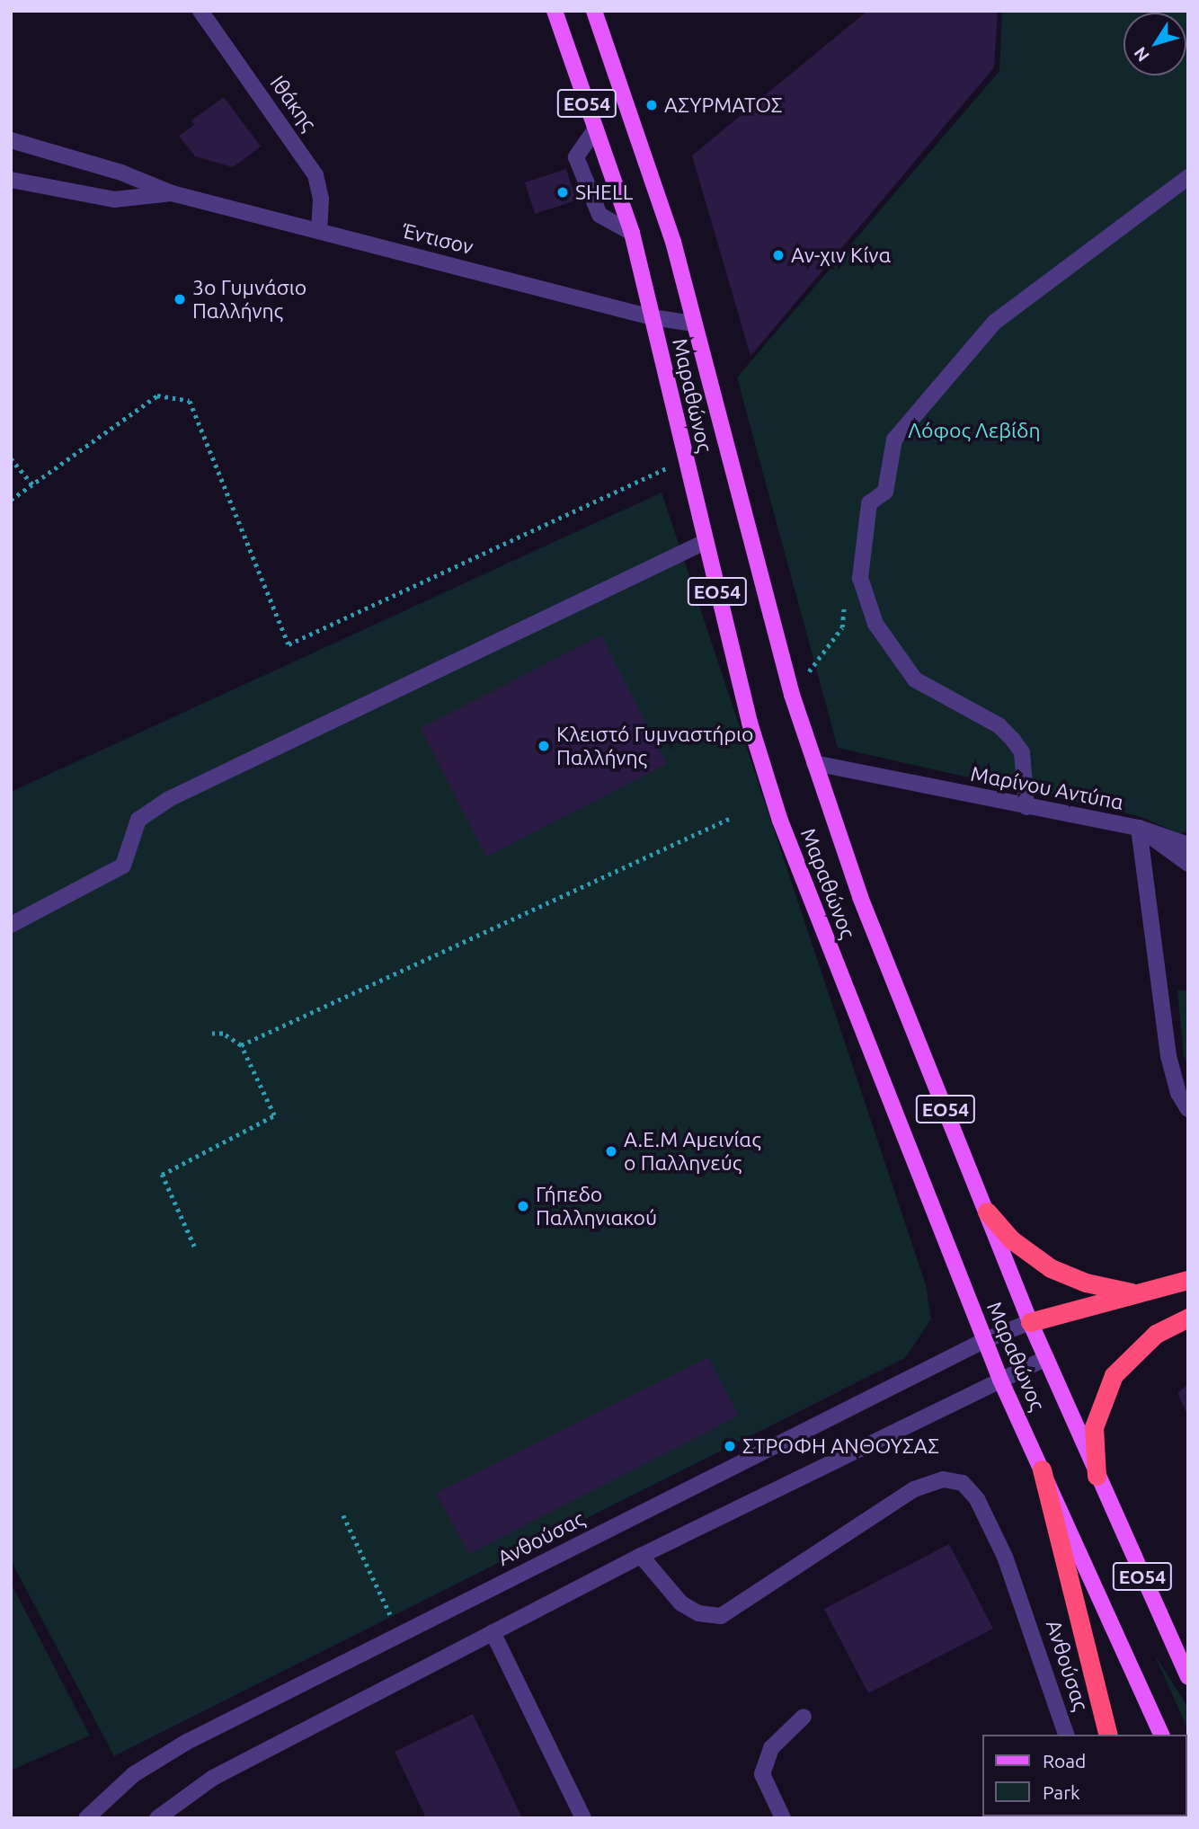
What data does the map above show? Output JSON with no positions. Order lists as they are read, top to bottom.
{
  "streets": {
    "main road": ["ΕΟ54", "Μαραθώνος"],
    "street": [
      "Ιθάκης",
      "Έντισον",
      "Μαρίνου Αντύπα",
      "Ανθούσας"
    ]
  },
  "crossings": [
    ["Ιθάκης", "Έντισον"],
    ["Έντισον", "Μαραθώνος"],
    ["Μαραθώνος", "Μαρίνου Αντύπα"],
    ["Μαραθώνος", "Ανθούσας"]
  ],
  "parks": ["Λόφος Λεβίδη"],
  "places": [
    "ΑΣΥΡΜΑΤΟΣ",
    "SHELL",
    "Αν-χιν Κίνα",
    "3ο Γυμνάσιο Παλλήνης",
    "Κλειστό Γυμναστήριο Παλλήνης",
    "Α.Ε.Μ Αμεινίας ο Παλληνεύς",
    "Γήπεδο Παλληνιακού",
    "ΣΤΡΟΦΗ ΑΝΘΟΥΣΑΣ"
  ],
  "legend": ["Road", "Park"],
  "north": "bottom left"
}
